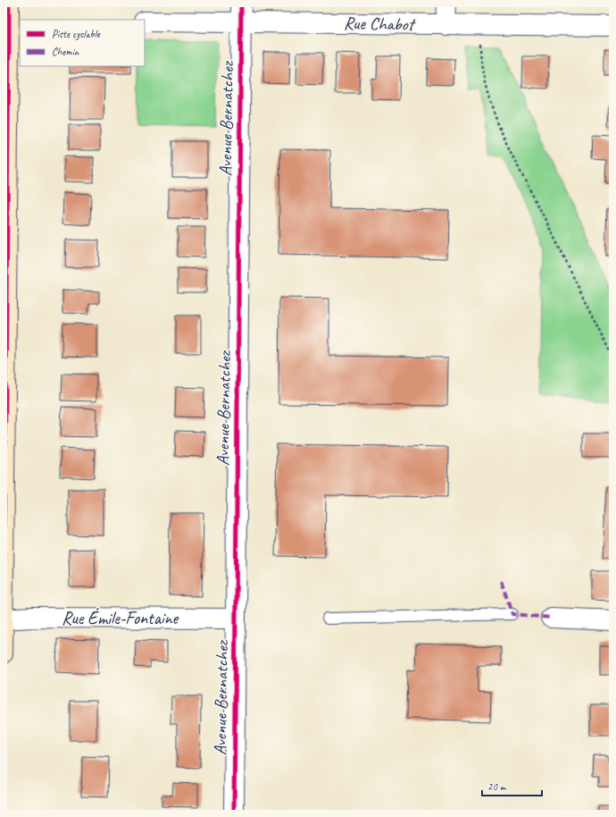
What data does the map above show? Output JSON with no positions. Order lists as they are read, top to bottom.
{
  "streets": {
    "street": ["Rue Chabot", "Avenue Bernatchez", "Rue Émile-Fontaine"]
  },
  "crossings": [
    ["Rue Chabot", "Avenue Bernatchez"],
    ["Avenue Bernatchez", "Rue Émile-Fontaine"]
  ],
  "legend": ["Piste cyclable", "Chemin"],
  "scale_bar": "20 m"
}
